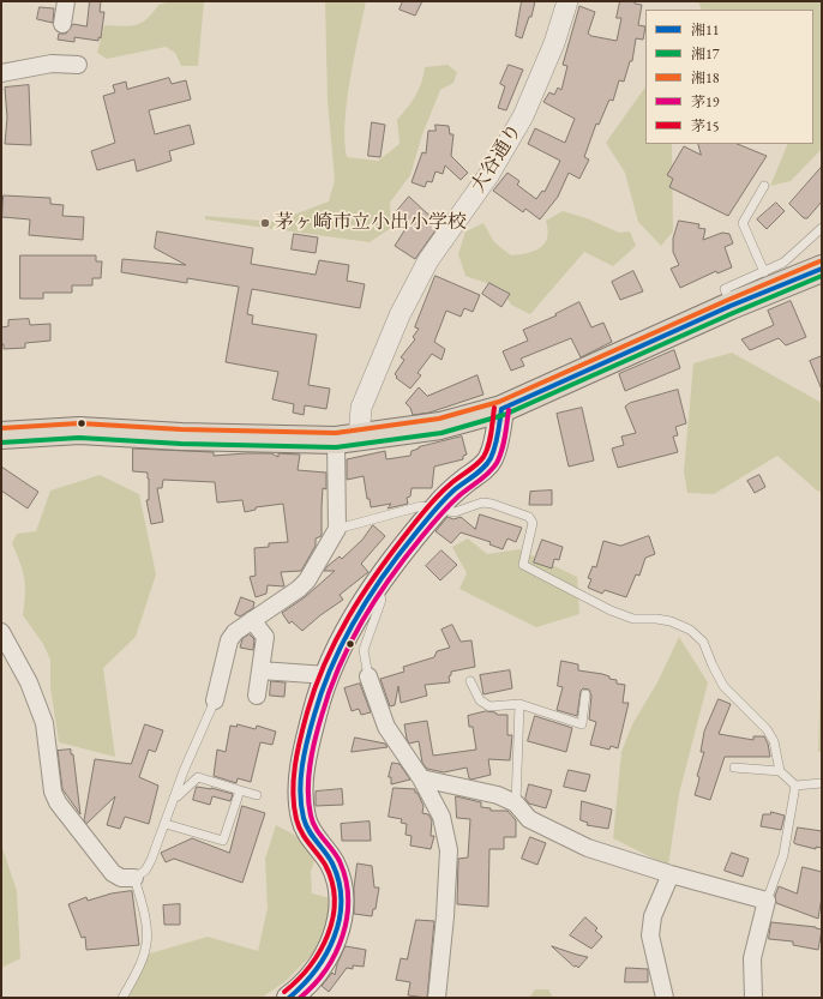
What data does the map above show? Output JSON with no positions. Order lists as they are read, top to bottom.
{
  "streets": {
    "street": ["大谷通り"]
  },
  "places": ["茅ヶ崎市立小出小学校"],
  "lines": [
    "transit line 湘18",
    "transit line 湘11",
    "transit line 湘17",
    "transit line 茅15",
    "transit line 茅19"
  ],
  "legend": [
    "湘11",
    "湘17",
    "湘18",
    "茅19",
    "茅15"
  ]
}
